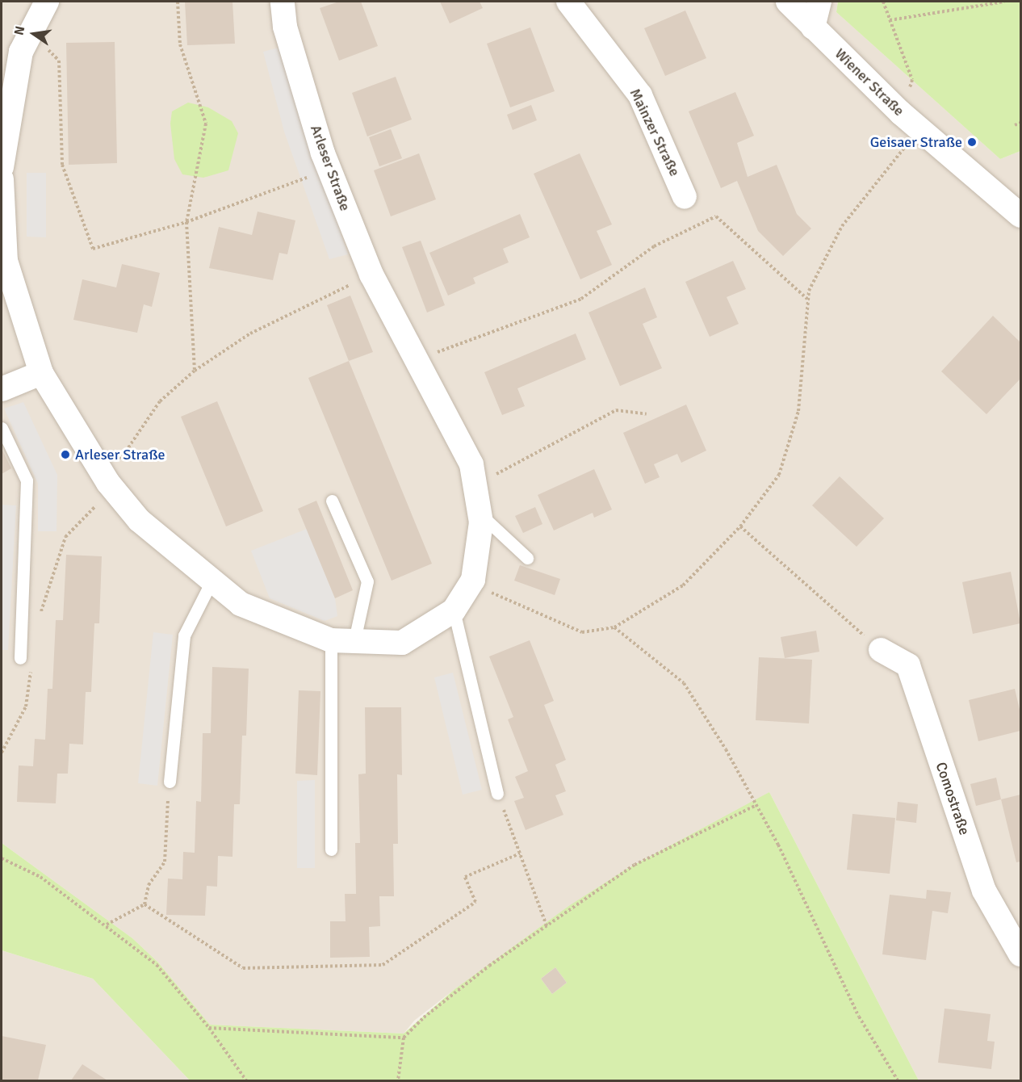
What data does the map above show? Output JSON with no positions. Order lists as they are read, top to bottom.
{
  "streets": {
    "street": [
      "Wiener Straße",
      "Mainzer Straße",
      "Arleser Straße",
      "Comostraße"
    ]
  },
  "places": ["Geisaer Straße", "Arleser Straße"],
  "north": "left"
}
